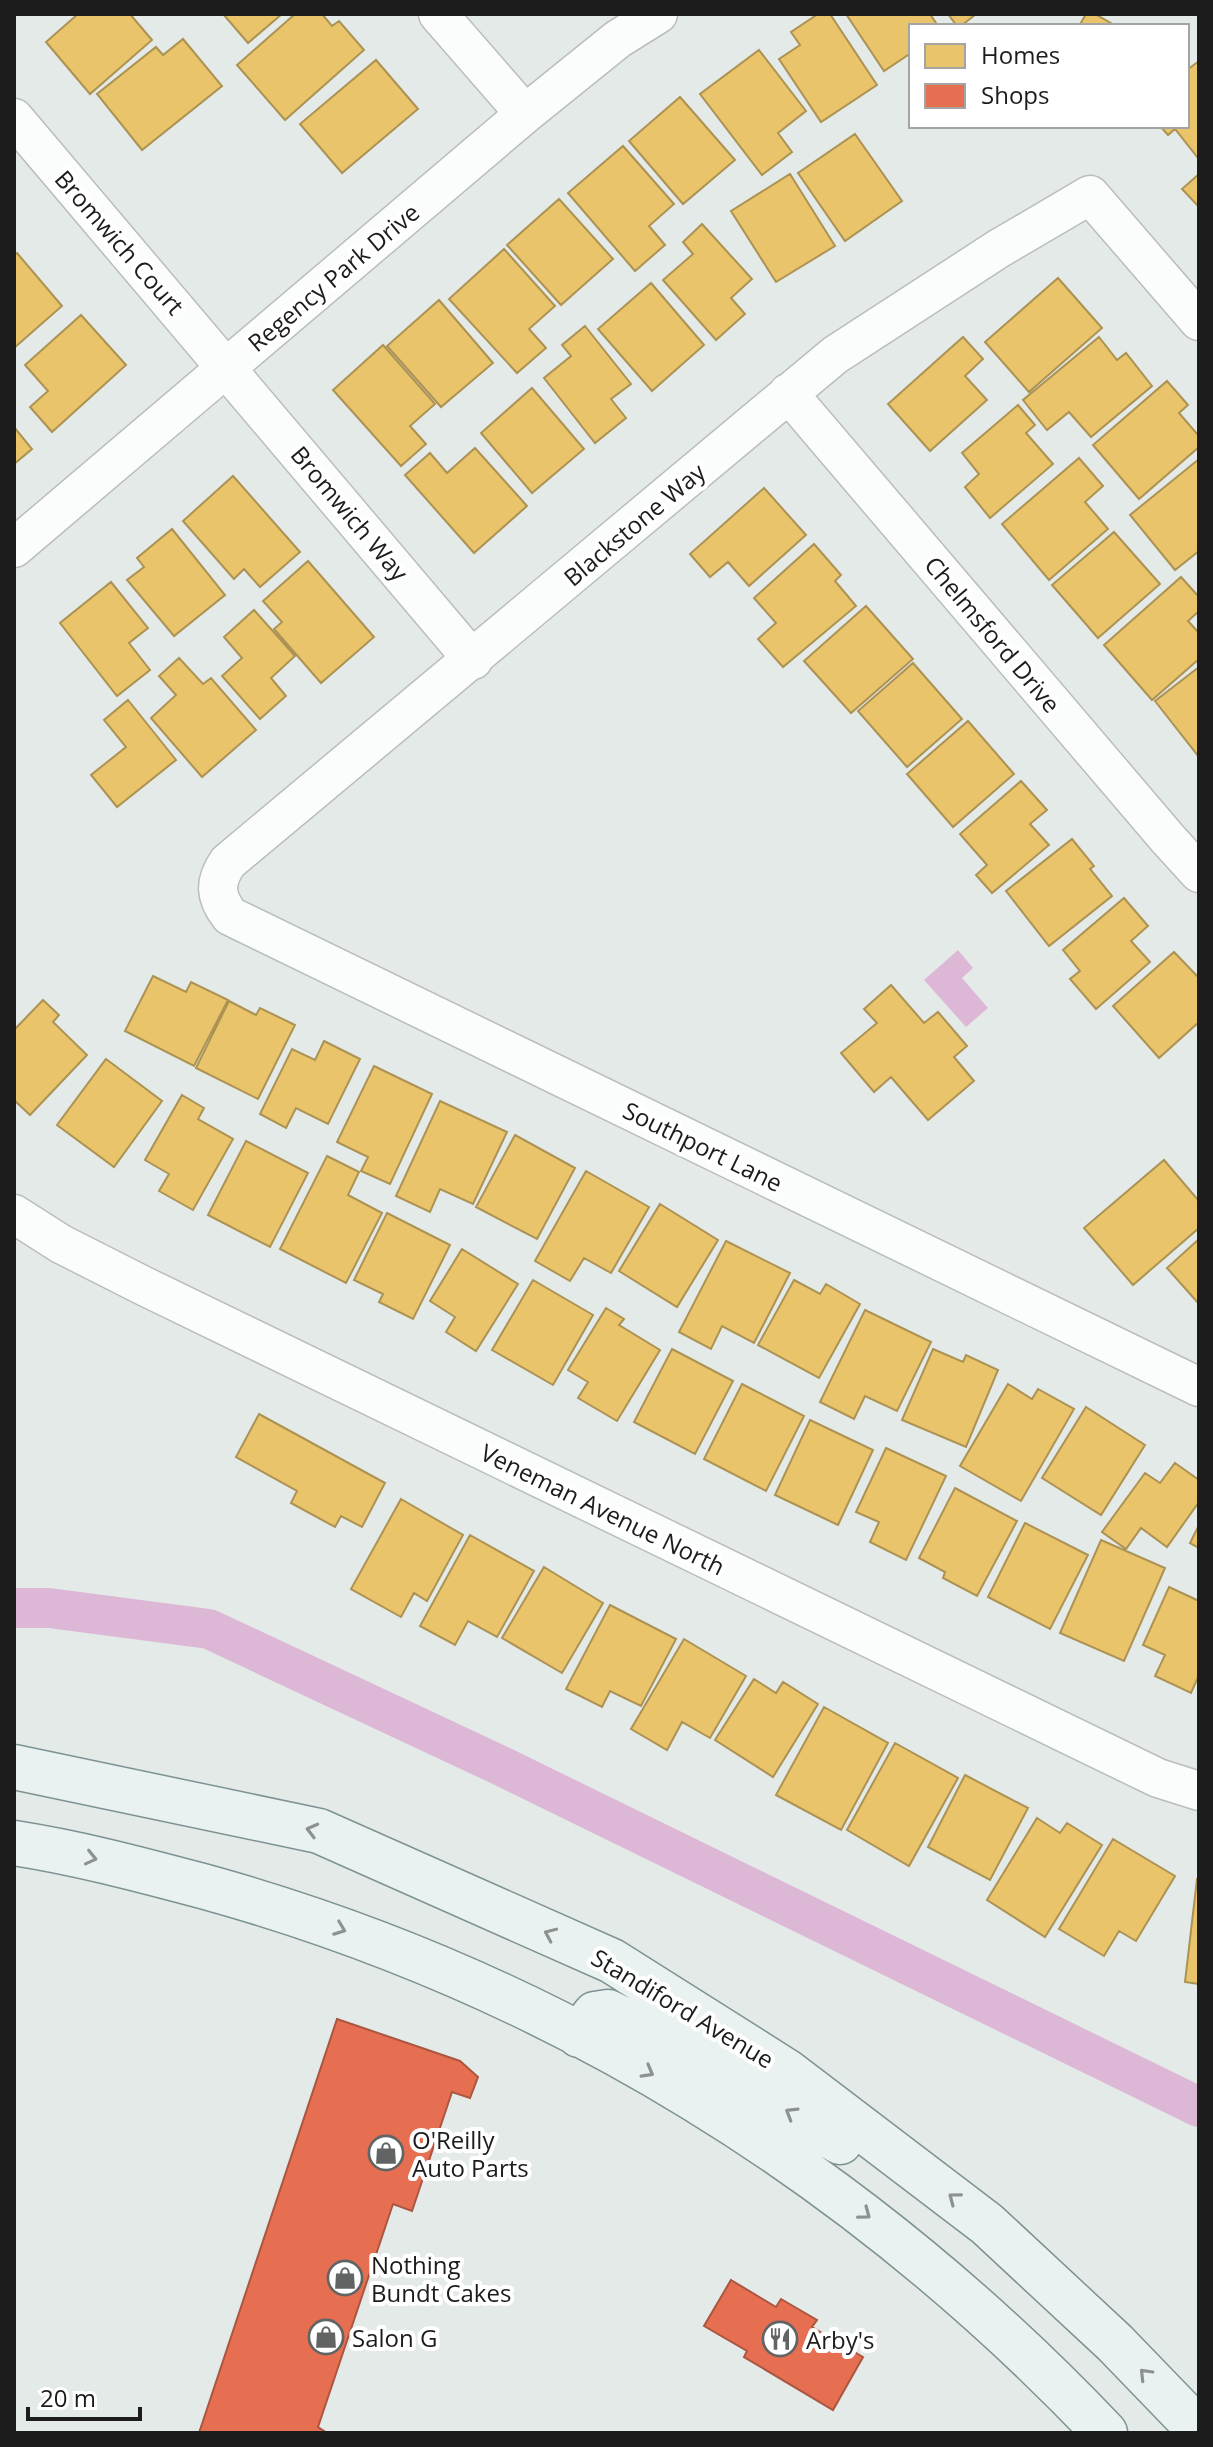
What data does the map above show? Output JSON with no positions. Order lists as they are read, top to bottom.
{
  "streets": {
    "main road": ["Standiford Avenue"],
    "street": [
      "Bromwich Court",
      "Regency Park Drive",
      "Bromwich Way",
      "Blackstone Way",
      "Chelmsford Drive",
      "Southport Lane",
      "Veneman Avenue North"
    ]
  },
  "crossings": [
    ["Bromwich Court", "Regency Park Drive"],
    ["Bromwich Court", "Bromwich Way"],
    ["Regency Park Drive", "Bromwich Way"],
    ["Bromwich Way", "Blackstone Way"],
    ["Blackstone Way", "Chelmsford Drive"],
    ["Blackstone Way", "Southport Lane"]
  ],
  "places": {
    "shop": ["O'Reilly Auto Parts", "Nothing Bundt Cakes", "Salon G"],
    "restaurant": ["Arby's"]
  },
  "legend": ["Homes", "Shops"],
  "scale_bar": "20 m"
}
